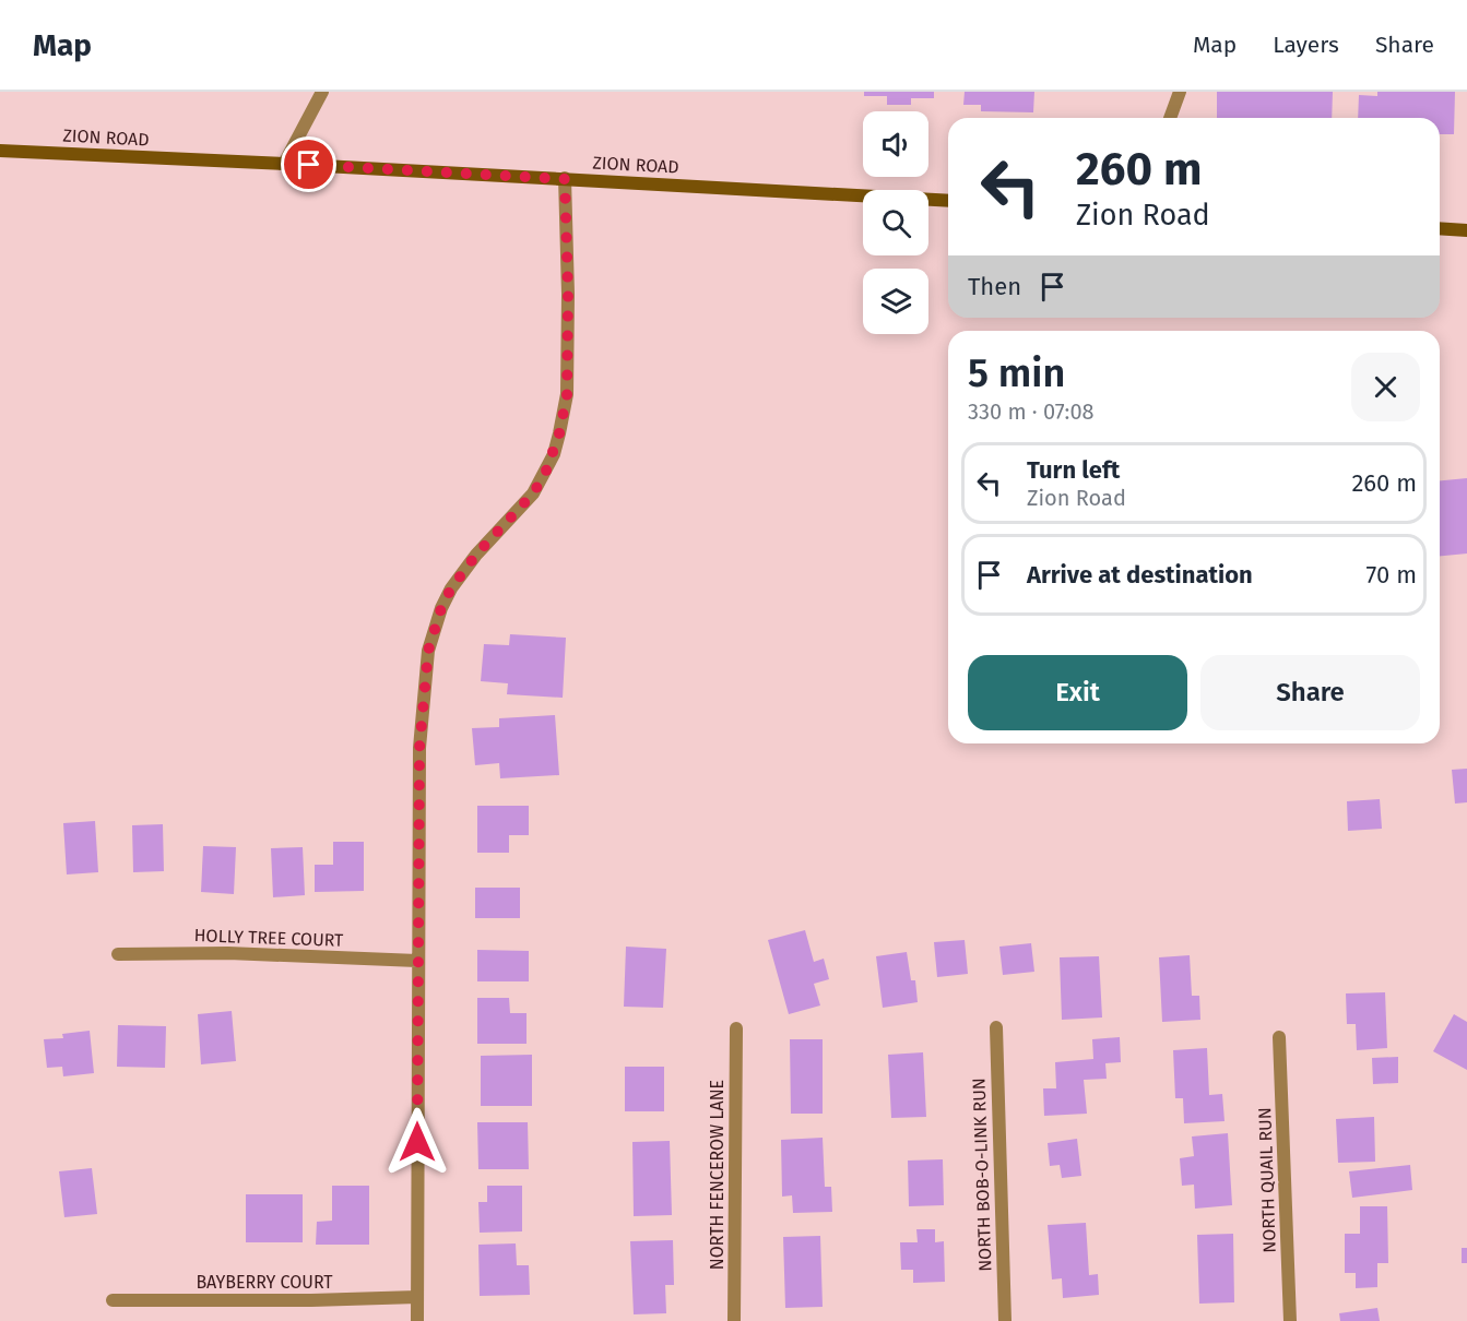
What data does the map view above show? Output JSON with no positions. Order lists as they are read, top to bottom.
{
  "streets": {
    "main road": ["ZION ROAD"],
    "street": [
      "HOLLY TREE COURT",
      "NORTH FENCEROW LANE",
      "NORTH BOB-O-LINK RUN",
      "NORTH QUAIL RUN",
      "BAYBERRY COURT"
    ]
  },
  "page": {
    "header": "Map",
    "nav": ["Map", "Layers", "Share"],
    "turn": ["260 m", "Zion Road"],
    "then": "Then",
    "heading": ["5 min", "330 m · 07:08"],
    "list": [
      {
        "name": "Turn left",
        "note": "Zion Road",
        "value": "260 m"
      },
      {
        "name": "Arrive at destination",
        "value": "70 m"
      }
    ],
    "buttons": ["Exit", "Share"]
  }
}
